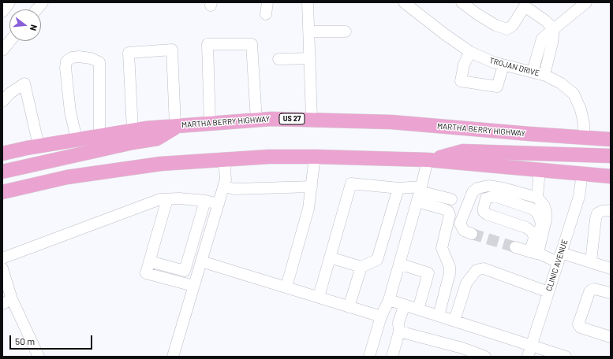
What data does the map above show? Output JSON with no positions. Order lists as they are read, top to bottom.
{
  "streets": {
    "main road": ["US 27", "MARTHA BERRY HIGHWAY"],
    "street": ["TROJAN DRIVE", "CLINIC AVENUE"]
  },
  "crossings": [
    ["TROJAN DRIVE", "US 27"],
    ["TROJAN DRIVE", "MARTHA BERRY HIGHWAY"],
    ["US 27", "MARTHA BERRY HIGHWAY"]
  ],
  "scale_bar": "50 m",
  "north": "right"
}
